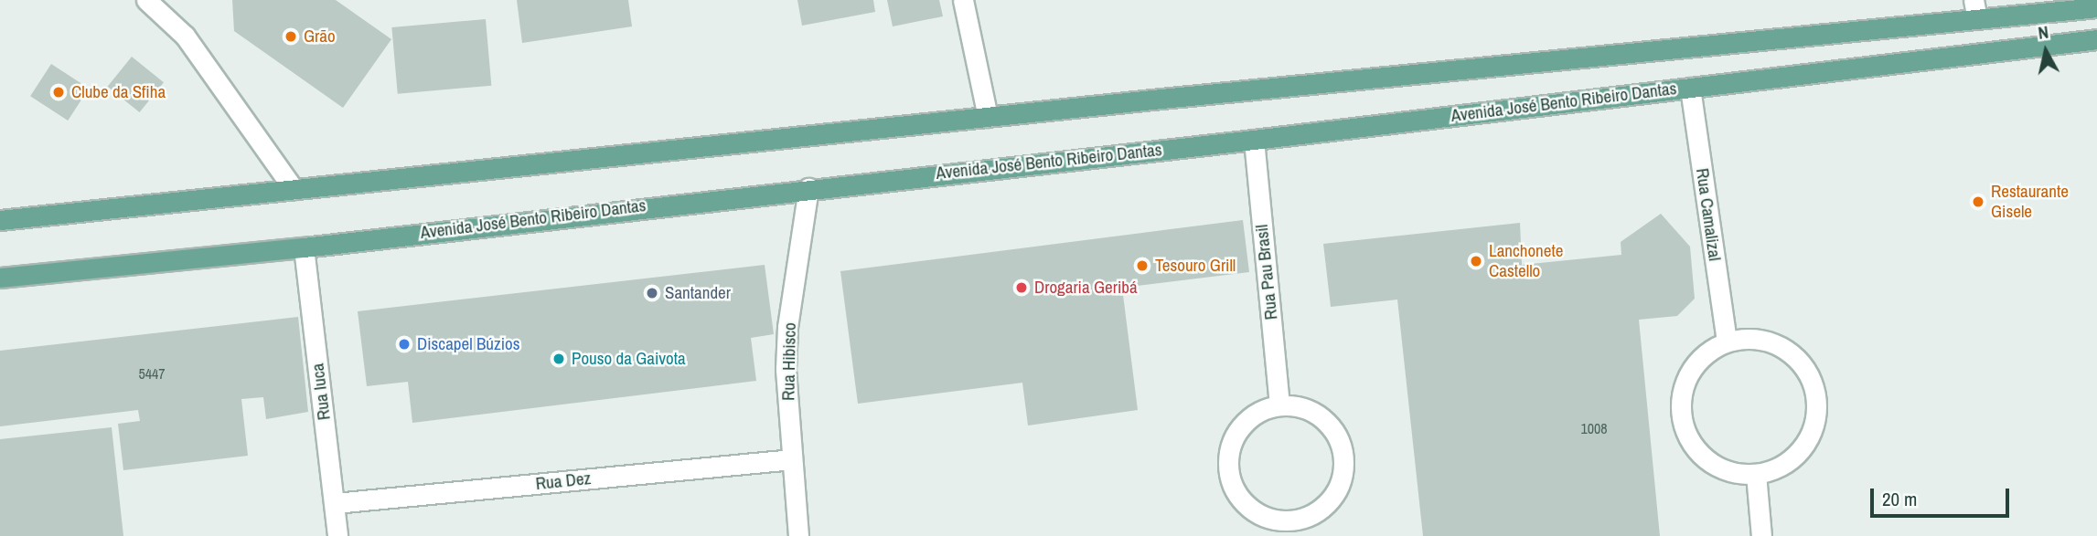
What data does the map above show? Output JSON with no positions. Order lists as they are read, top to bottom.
{
  "streets": {
    "main road": ["Avenida José Bento Ribeiro Dantas"],
    "street": [
      "Rua Camalizal",
      "Rua Pau Brasil",
      "Rua Hibisco",
      "Rua Iuca",
      "Rua Dez"
    ]
  },
  "crossings": [
    ["Avenida José Bento Ribeiro Dantas", "Rua Camalizal"],
    ["Avenida José Bento Ribeiro Dantas", "Rua Pau Brasil"],
    ["Avenida José Bento Ribeiro Dantas", "Rua Hibisco"],
    ["Avenida José Bento Ribeiro Dantas", "Rua Iuca"],
    ["Rua Hibisco", "Rua Dez"],
    ["Rua Iuca", "Rua Dez"]
  ],
  "places": [
    "Grão",
    "Clube da Sfiha",
    "Restaurante Gisele",
    "Lanchonete Castello",
    "Tesouro Grill",
    "Drogaria Geribá",
    "Santander",
    "Discapel Búzios",
    "Pouso da Gaivota"
  ],
  "house_numbers": ["5447", "1008"],
  "scale_bar": "20 m",
  "north": "top"
}
